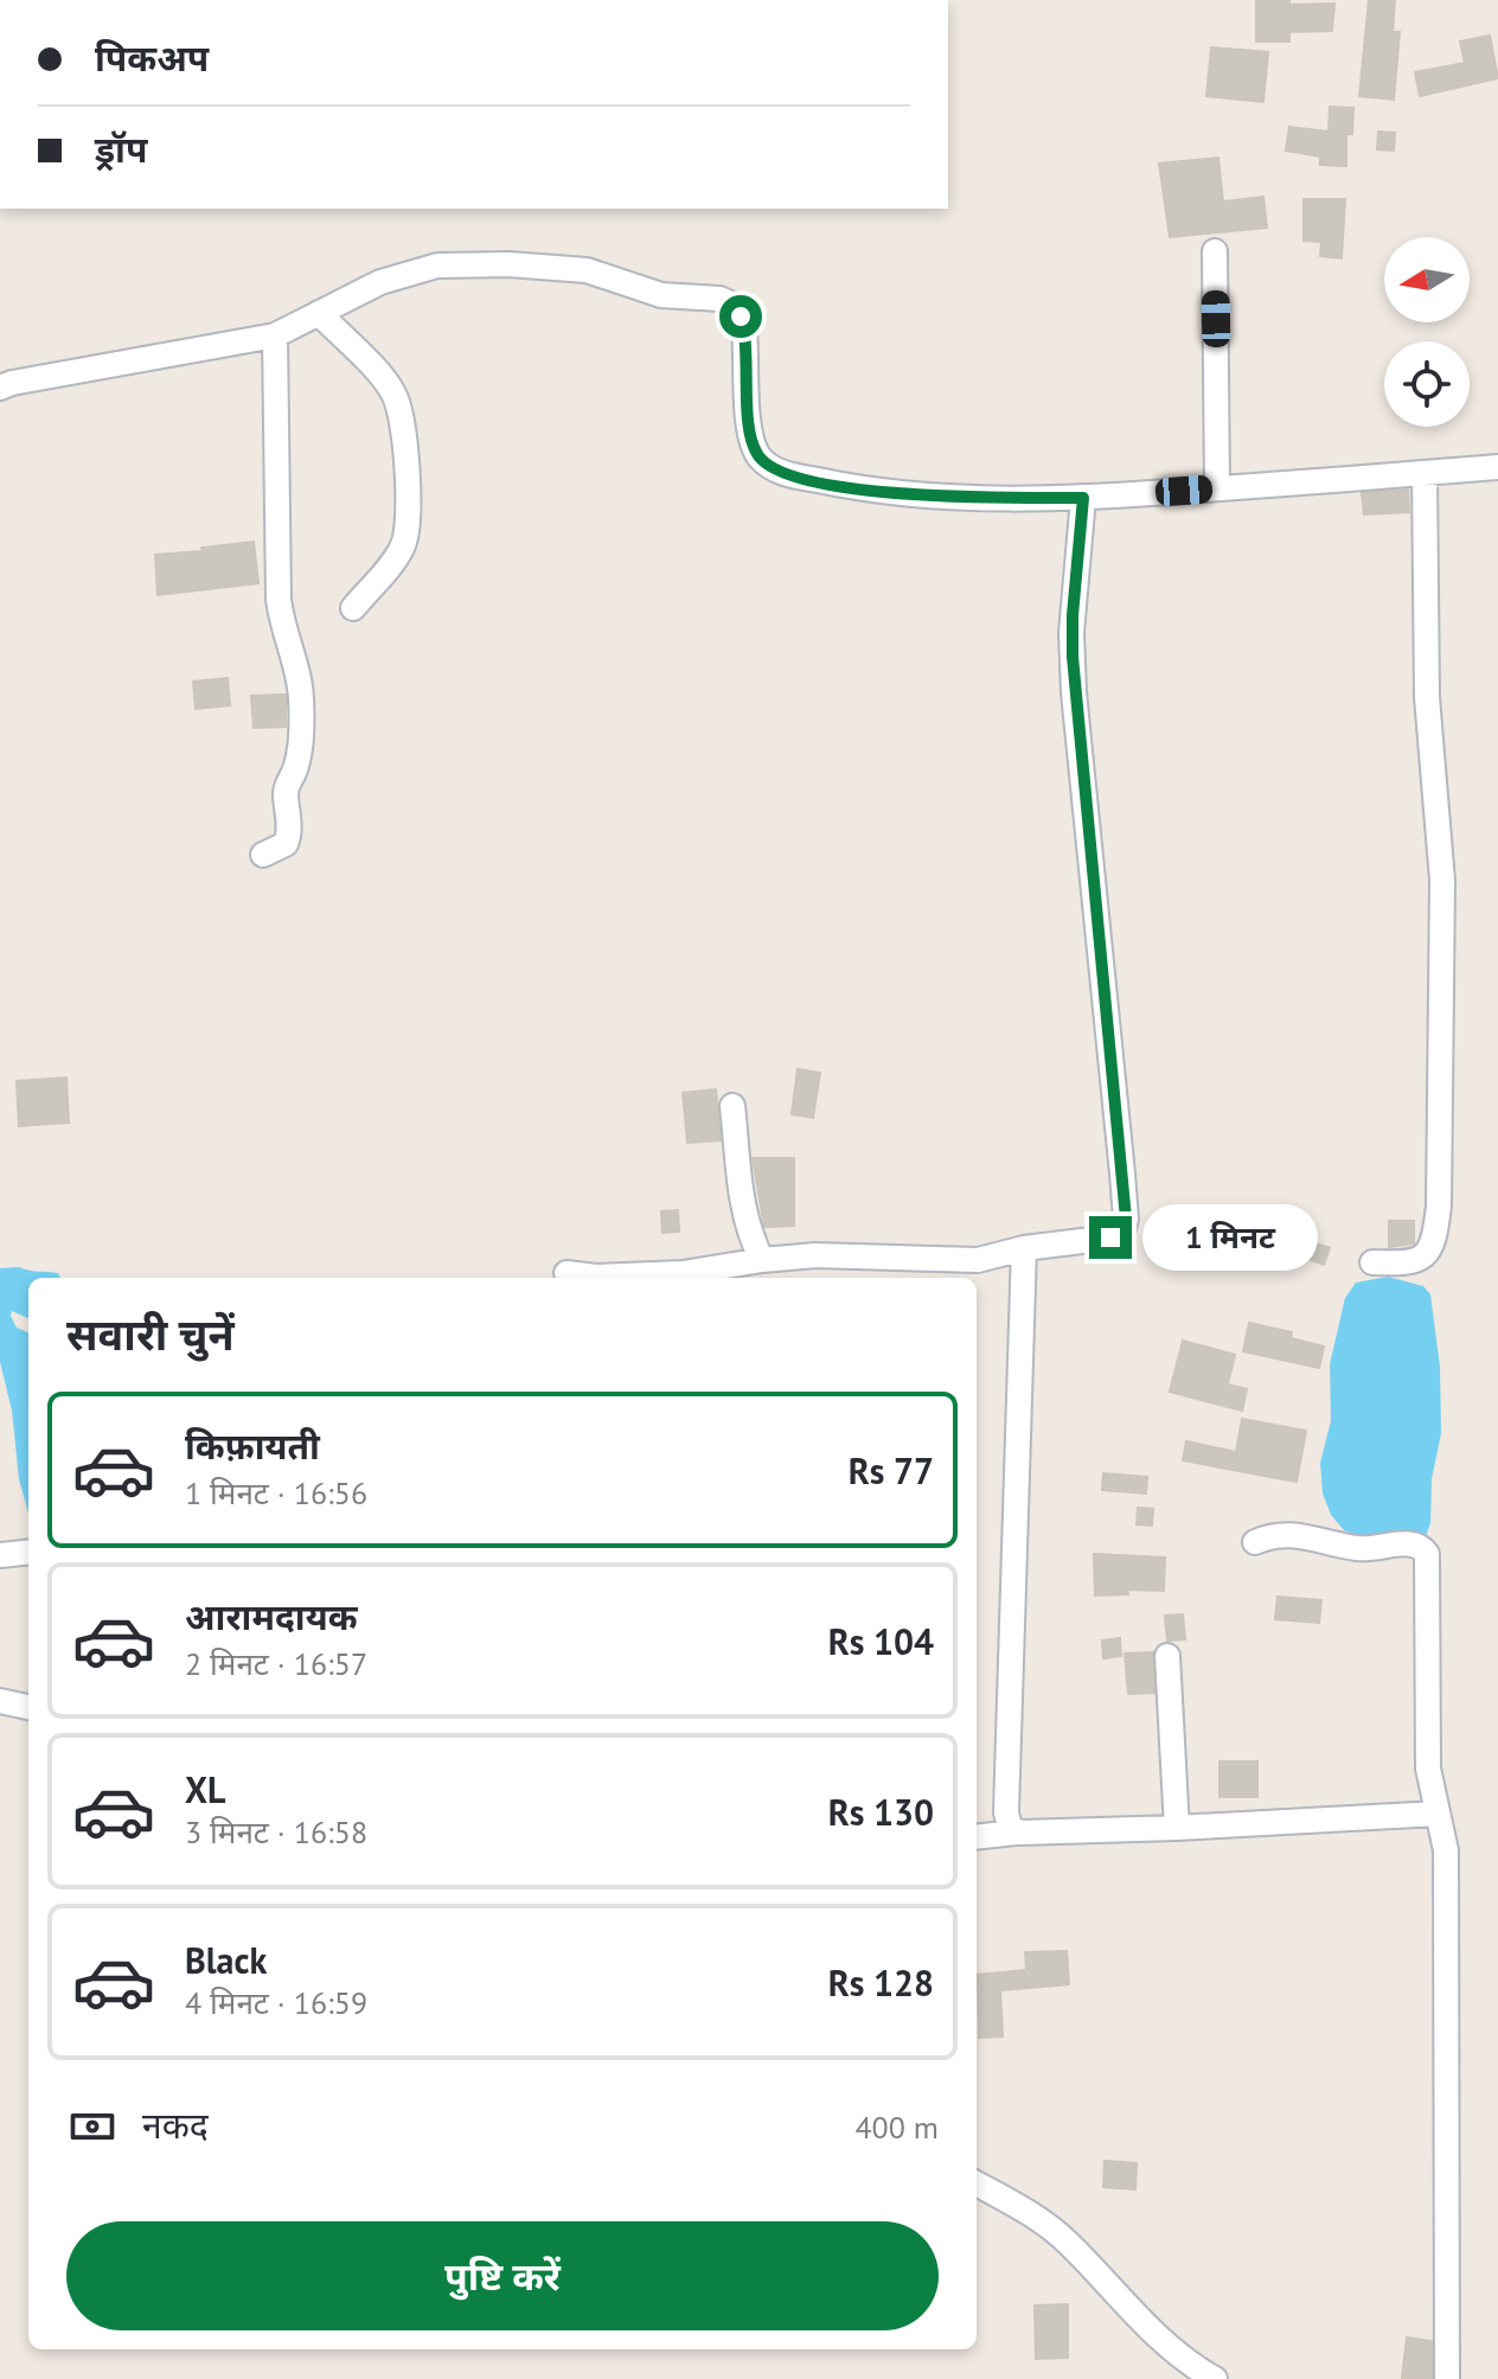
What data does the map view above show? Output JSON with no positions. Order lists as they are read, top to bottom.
{
  "north": "left",
  "page": {
    "banner": ["पिकअप", "ड्रॉप"],
    "bubble": "1 मिनट",
    "heading": "सवारी चुनें",
    "list": [
      {
        "name": "किफ़ायती",
        "note": "1 मिनट · 16:56",
        "value": "Rs 77"
      },
      {
        "name": "आरामदायक",
        "note": "2 मिनट · 16:57",
        "value": "Rs 104"
      },
      {
        "name": "XL",
        "note": "3 मिनट · 16:58",
        "value": "Rs 130"
      },
      {
        "name": "Black",
        "note": "4 मिनट · 16:59",
        "value": "Rs 128"
      }
    ],
    "pay": ["नकद", "400 m"],
    "buttons": "पुष्टि करें"
  }
}
